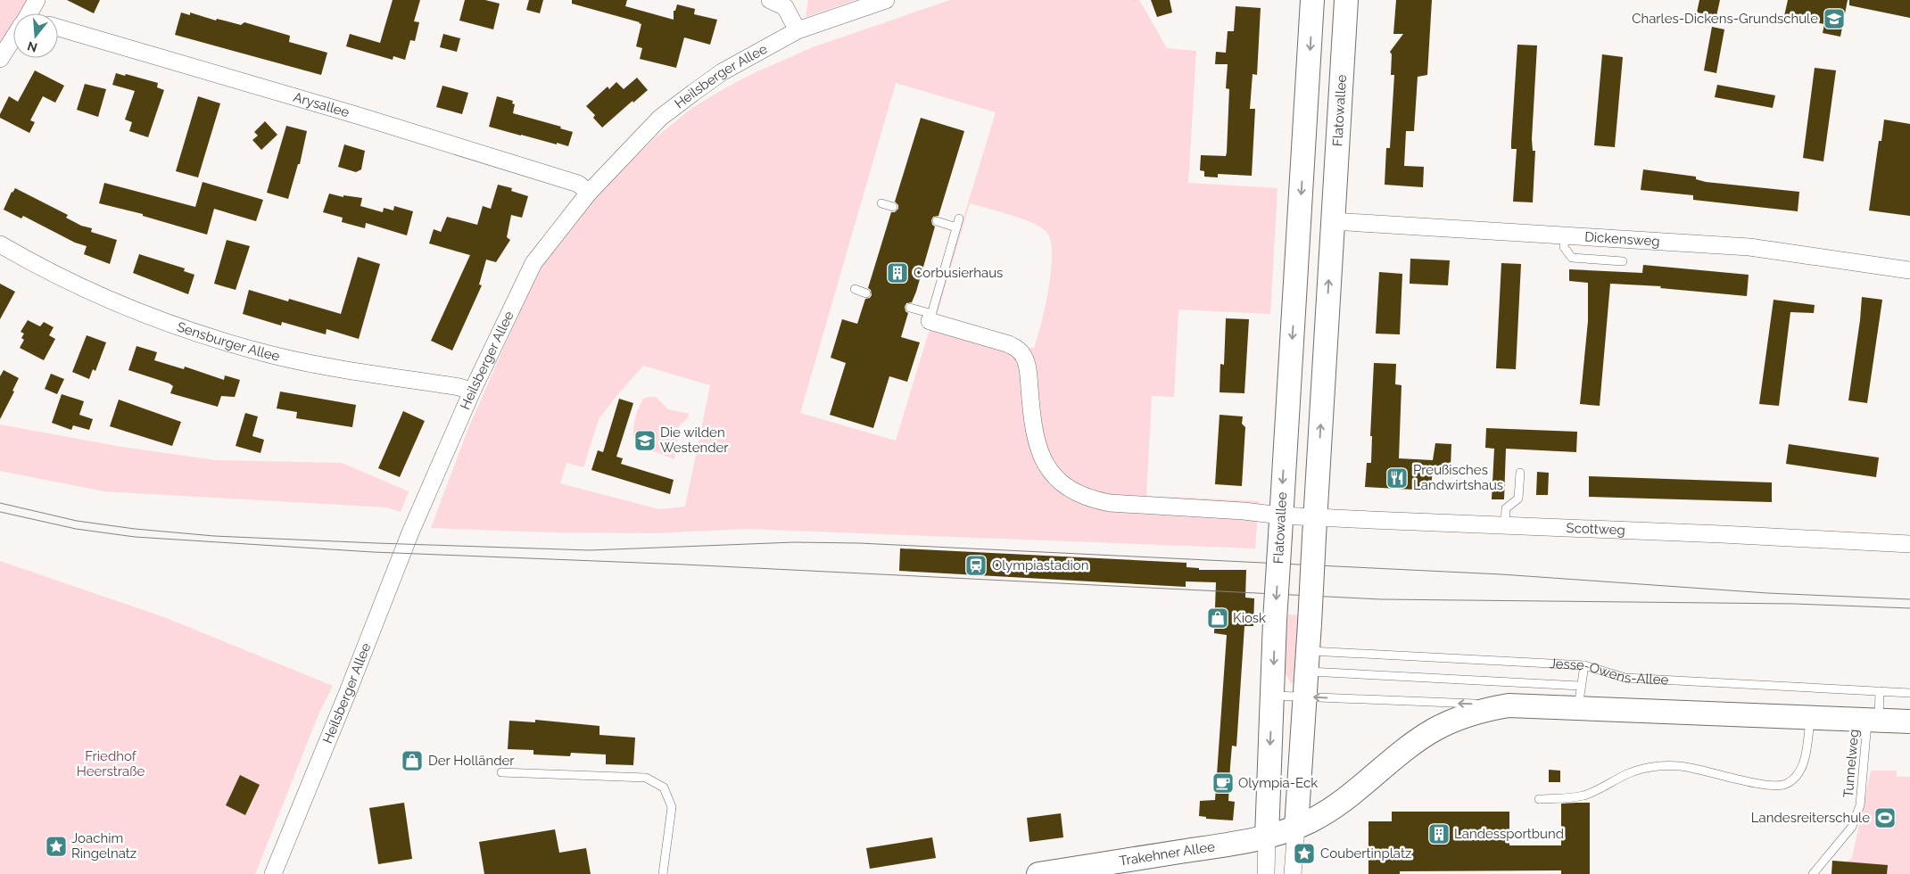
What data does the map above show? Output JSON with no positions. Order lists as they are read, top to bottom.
{
  "streets": {
    "main road": ["Flatowallee", "Trakehner Allee"],
    "street": [
      "Heilsberger Allee",
      "Arysallee",
      "Dickensweg",
      "Sensburger Allee",
      "Scottweg"
    ],
    "lane": ["Jesse-Owens-Allee", "Tunnelweg"]
  },
  "crossings": [
    ["Heilsberger Allee", "Arysallee"],
    ["Heilsberger Allee", "Sensburger Allee"],
    ["Flatowallee", "Dickensweg"],
    ["Flatowallee", "Scottweg"],
    ["Flatowallee", "Jesse-Owens-Allee"],
    ["Flatowallee", "Trakehner Allee"],
    ["Jesse-Owens-Allee", "Tunnelweg"]
  ],
  "parks": ["Friedhof Heerstraße"],
  "places": {
    "school or university": ["Charles-Dickens-Grundschule", "Die wilden Westender"],
    "building": ["Corbusierhaus", "Landessportbund"],
    "restaurant": ["Preußisches Landwirtshaus"],
    "station": ["Olympiastadion"],
    "shop": ["Kiosk", "Der Holländer"],
    "cafe": ["Olympia-Eck"],
    "sports": ["Landesreiterschule"],
    "place": ["Joachim Ringelnatz", "Coubertinplatz"]
  },
  "north": "bottom"
}
